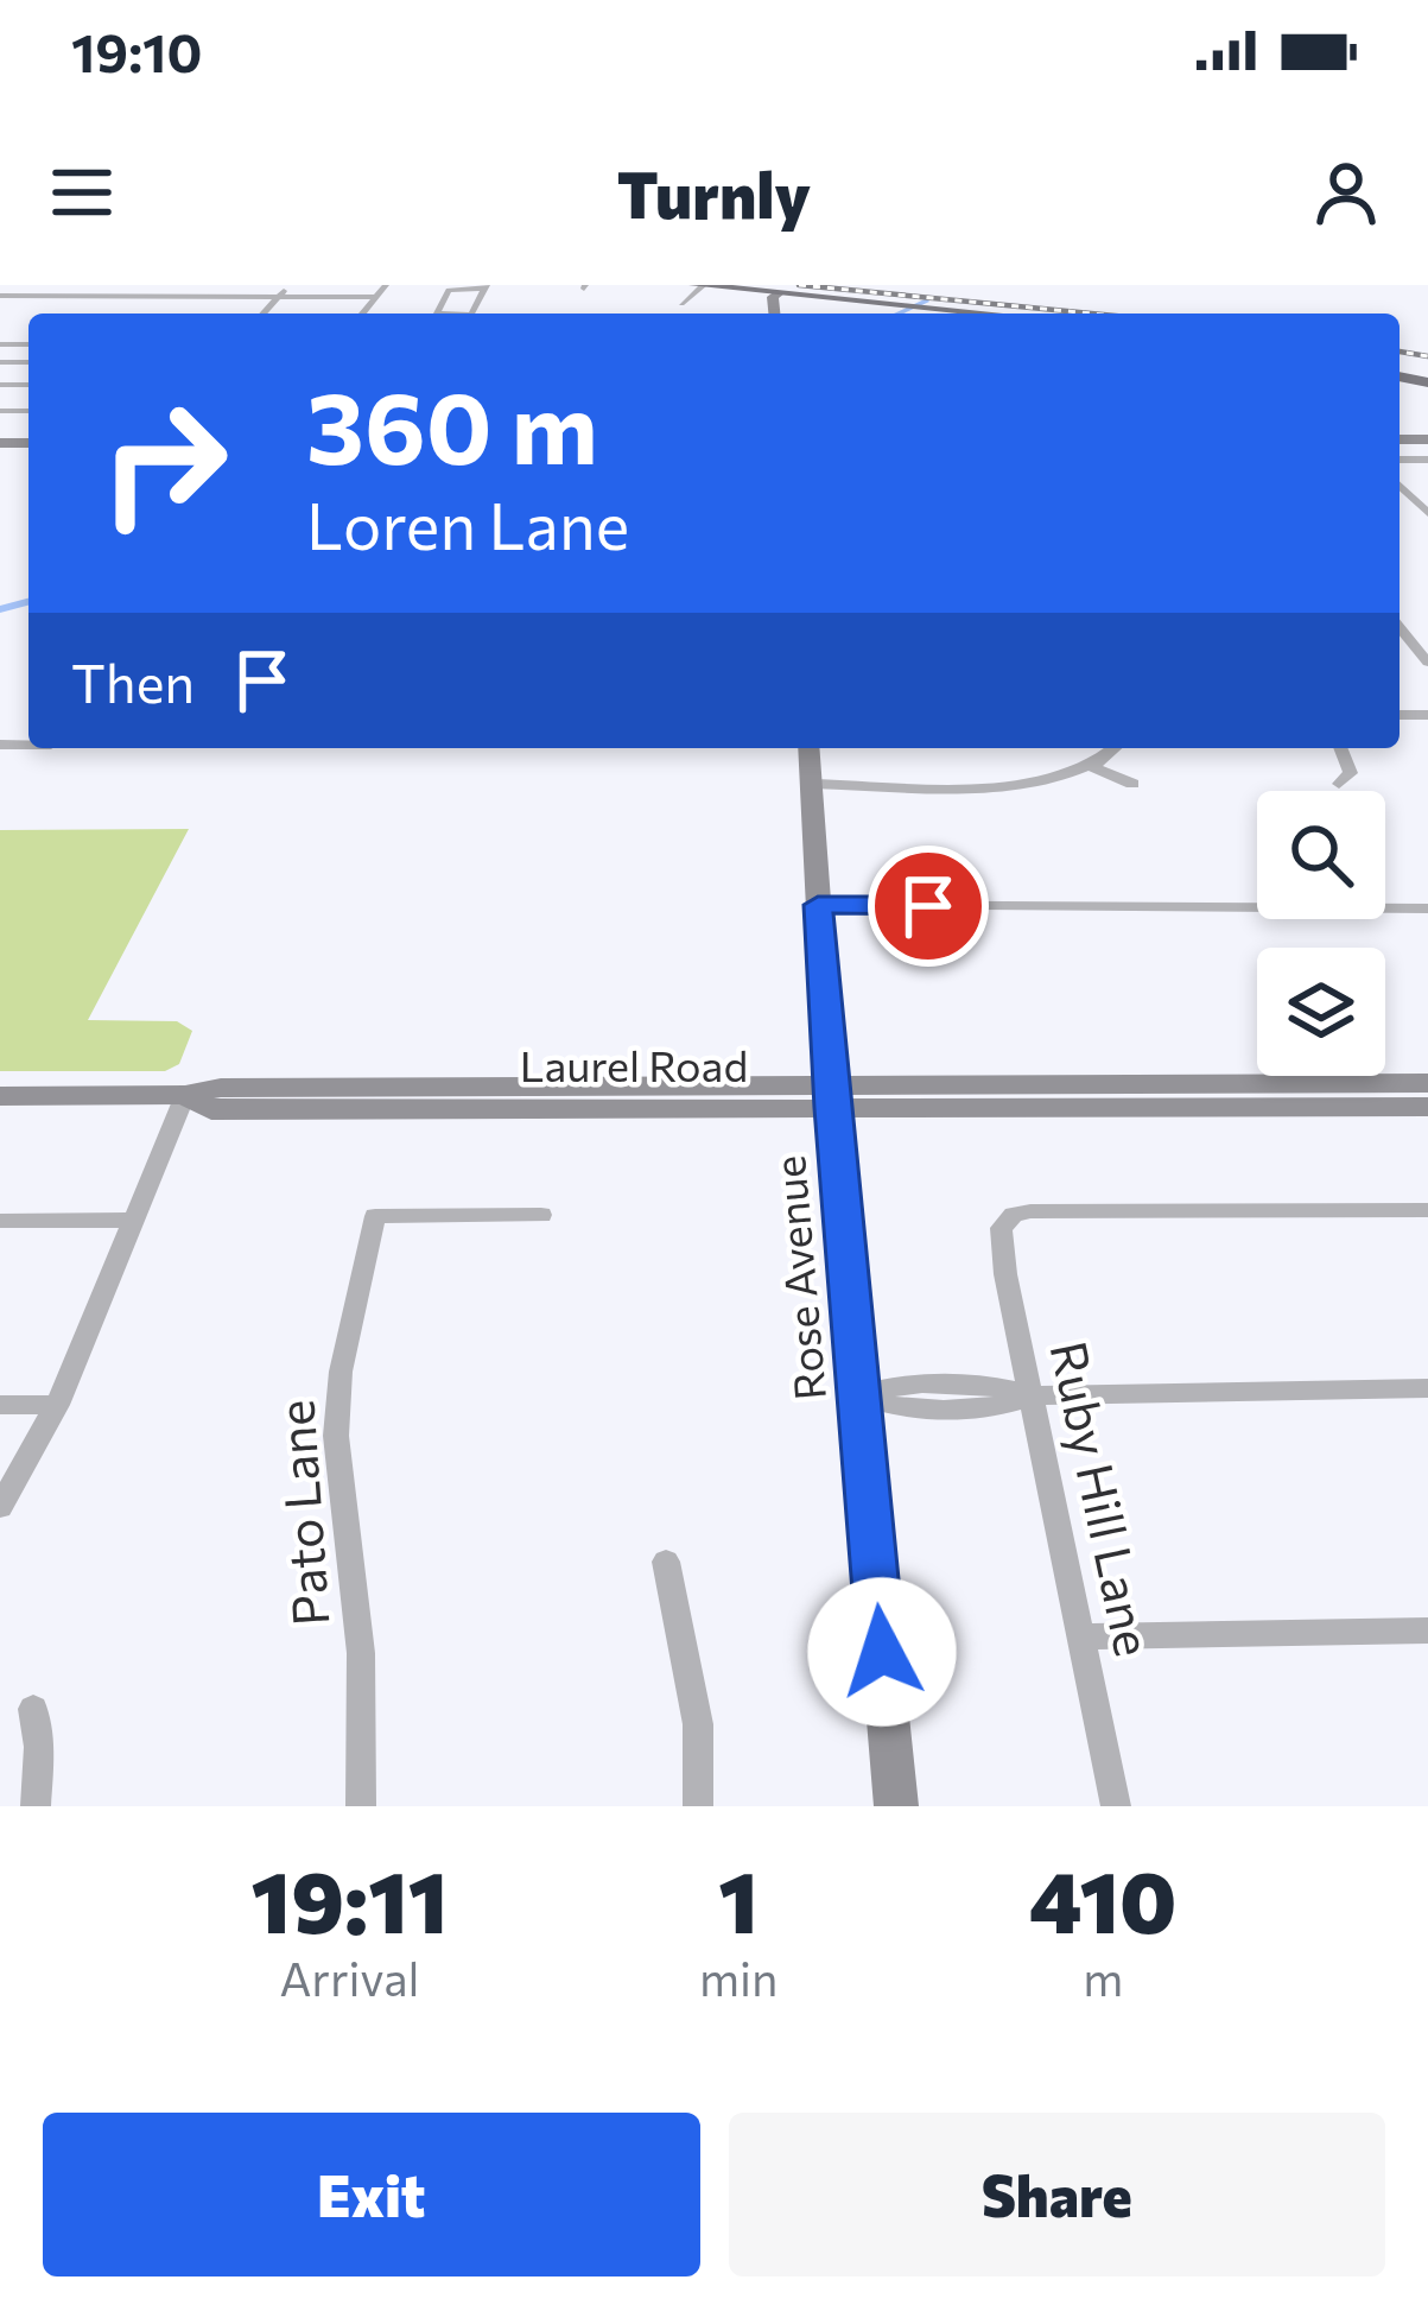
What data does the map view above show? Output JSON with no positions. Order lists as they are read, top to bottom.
{
  "streets": {
    "main road": ["Laurel Road", "Rose Avenue"],
    "street": ["Ruby Hill Lane", "Pato Lane"]
  },
  "crossings": [
    ["Laurel Road", "Rose Avenue"]
  ],
  "page": {
    "status": "19:10",
    "header": "Turnly",
    "turn": ["360 m", "Loren Lane"],
    "then": "Then",
    "eta": [
      "19:11",
      "Arrival",
      "1",
      "min",
      "410",
      "m"
    ],
    "buttons": ["Exit", "Share"]
  }
}
